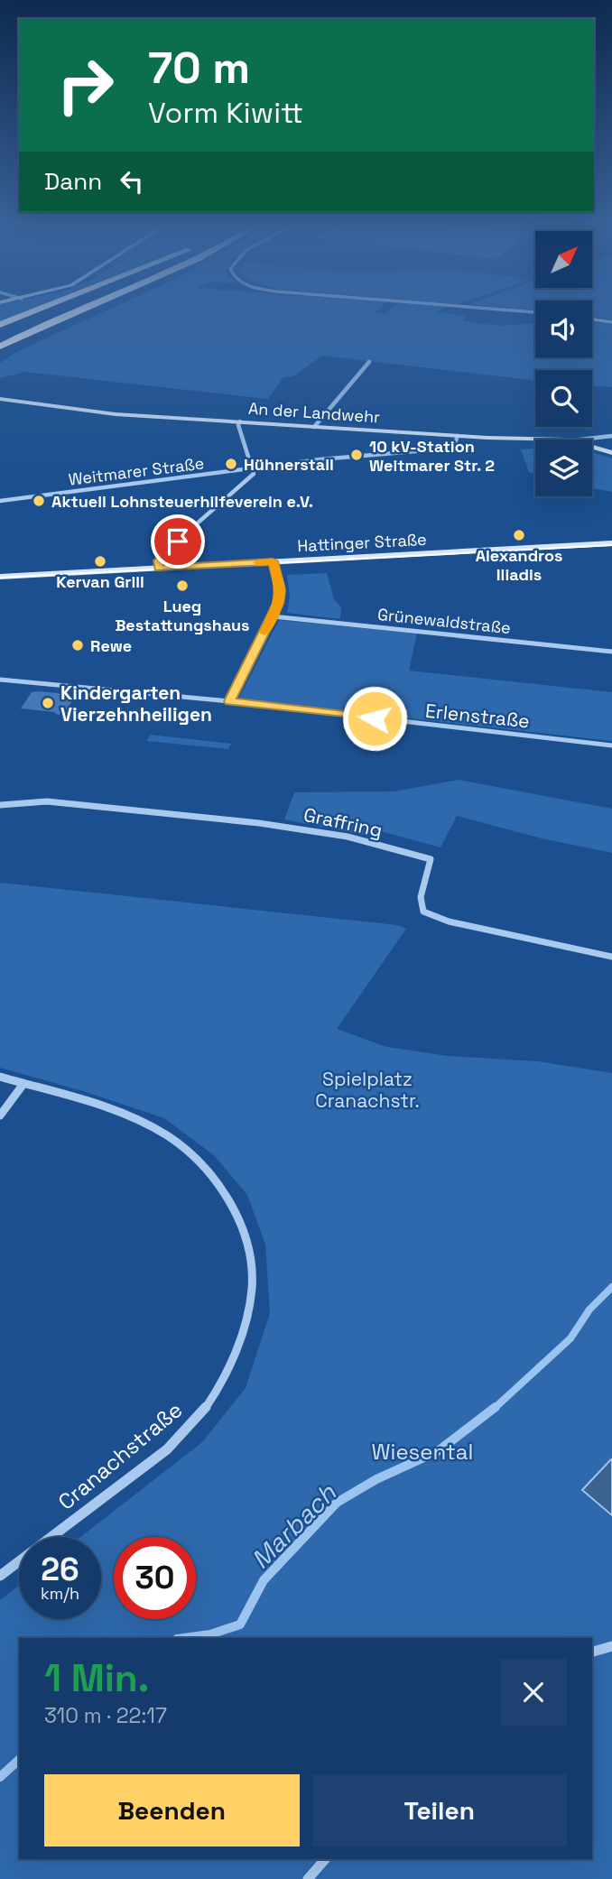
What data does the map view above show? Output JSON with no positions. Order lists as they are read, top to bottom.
{
  "streets": {
    "street": [
      "An der Landwehr",
      "Weitmarer Straße",
      "Hattinger Straße",
      "Grünewaldstraße",
      "Erlenstraße",
      "Graffring",
      "Cranachstraße"
    ]
  },
  "crossings": [
    ["An der Landwehr", "Weitmarer Straße"]
  ],
  "water": ["Marbach"],
  "parks": ["Spielplatz Cranachstr.", "Wiesental"],
  "places": [
    "10 kV-Station Weitmarer Str. 2",
    "Hühnerstall",
    "Aktuell Lohnsteuerhilfeverein e.V.",
    "Alexandros Iliadis",
    "Kervan Grill",
    "Lueg Bestattungshaus",
    "Rewe",
    "Kindergarten Vierzehnheiligen"
  ],
  "north": "top right",
  "page": {
    "turn": ["70 m", "Vorm Kiwitt"],
    "then": "Dann",
    "speed": "26 km/h",
    "limit": "30",
    "heading": ["1 Min.", "310 m · 22:17"],
    "buttons": ["Beenden", "Teilen"]
  }
}
